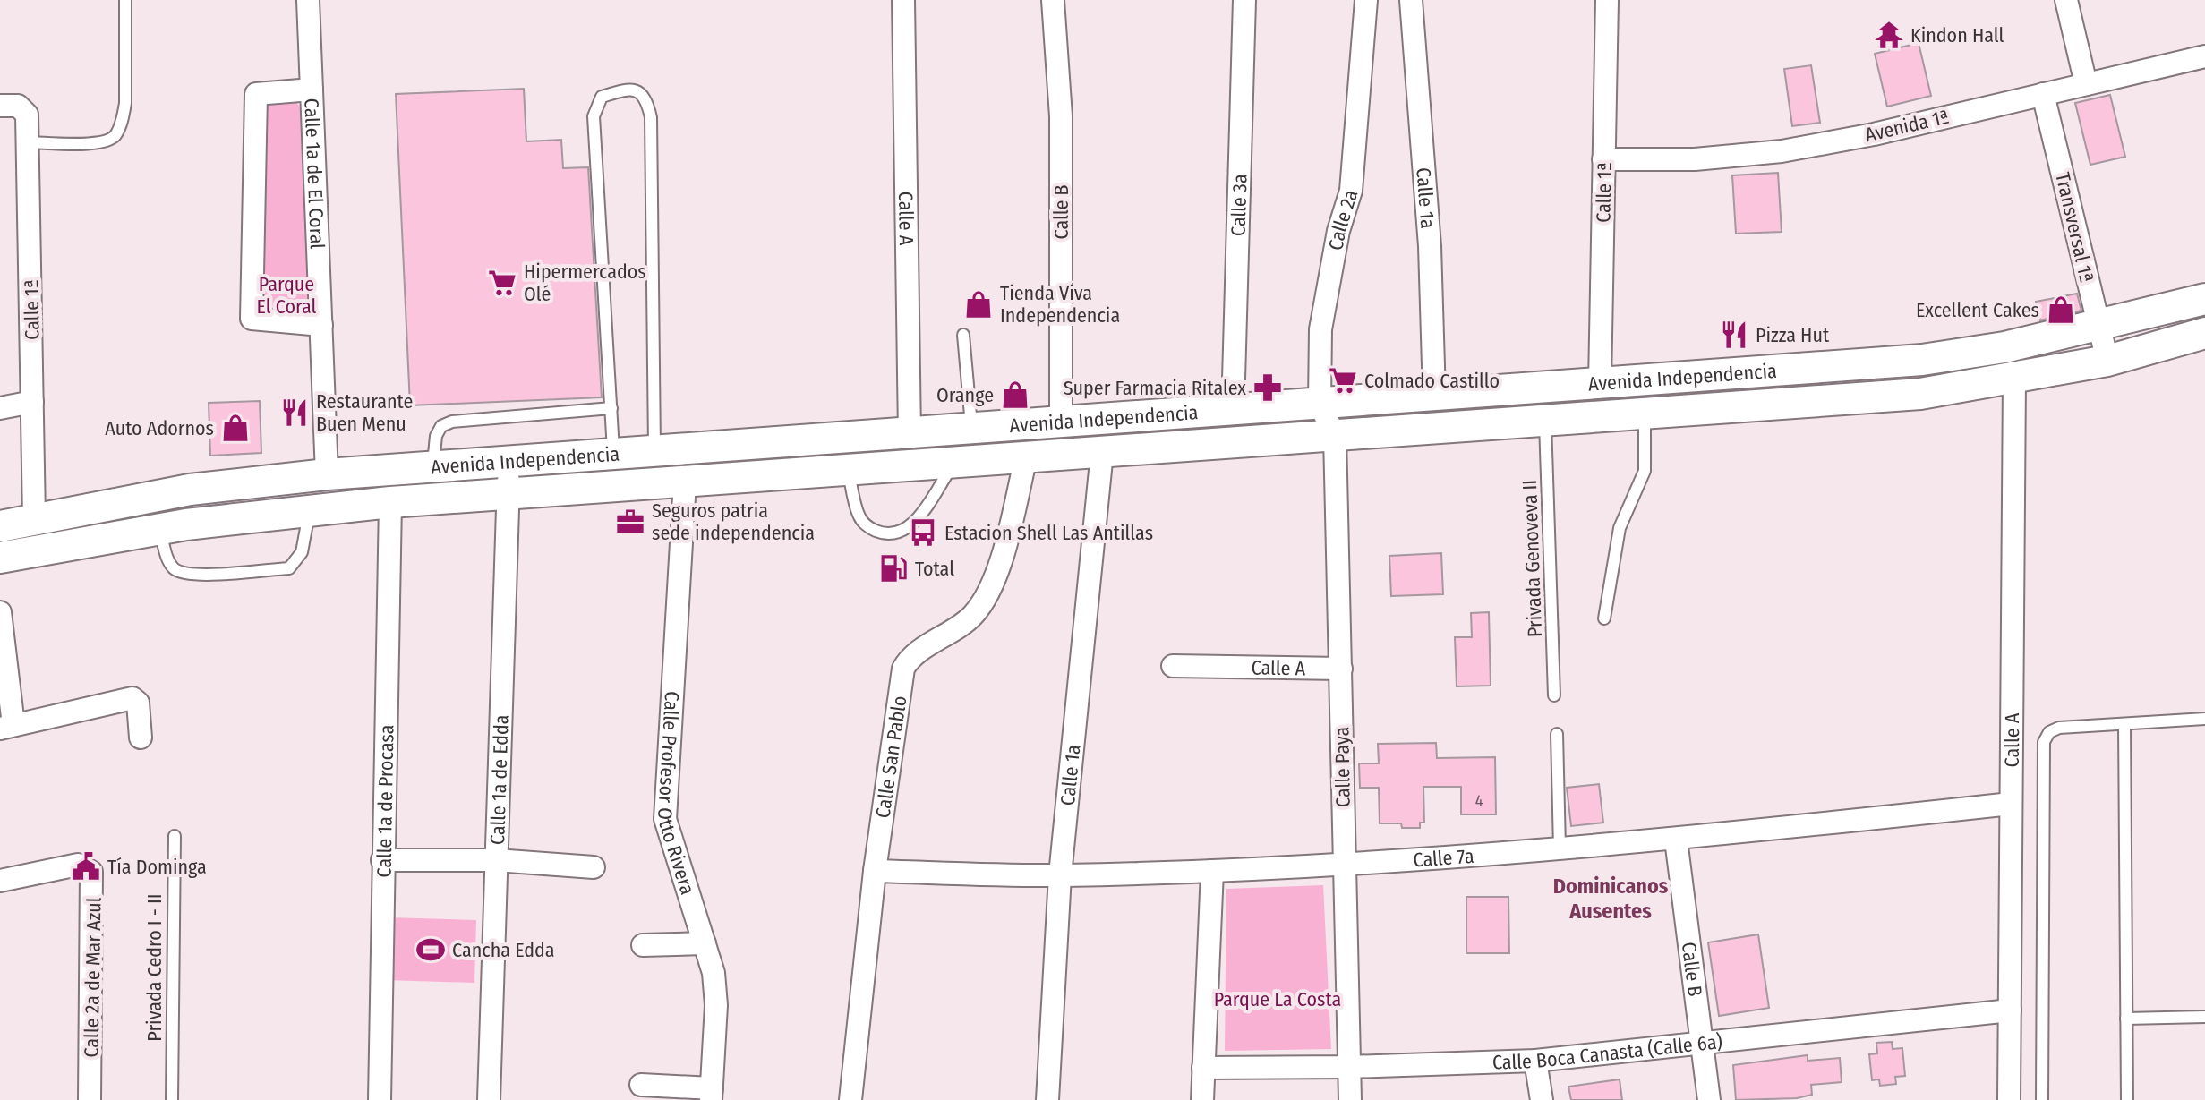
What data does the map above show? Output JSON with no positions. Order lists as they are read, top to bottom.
{
  "streets": {
    "main road": ["Avenida Independencia"],
    "street": [
      "Avenida 1ª",
      "Calle 1a de El Coral",
      "Calle 1ª",
      "Calle 1a",
      "Calle 3a",
      "Calle B",
      "Calle A",
      "Calle 2a",
      "Transversal 1ª",
      "Calle San Pablo",
      "Calle Paya",
      "Calle 1a de Edda",
      "Calle Profesor Otto Rivera",
      "Calle 1a de Procasa",
      "Calle 7a",
      "Calle 2a de Mar Azul",
      "Calle Boca Canasta (Calle 6a)"
    ],
    "lane": ["Privada Genoveva II", "Privada Cedro I - II"]
  },
  "crossings": [
    ["Avenida 1ª", "Calle 1ª"],
    ["Avenida 1ª", "Transversal 1ª"],
    ["Calle 1a de El Coral", "Avenida Independencia"],
    ["Calle 1ª", "Avenida Independencia"],
    ["Calle 1a", "Avenida Independencia"],
    ["Calle 1a", "Calle 7a"],
    ["Calle 3a", "Avenida Independencia"],
    ["Calle B", "Avenida Independencia"],
    ["Calle B", "Calle 7a"],
    ["Calle B", "Calle Boca Canasta (Calle 6a)"],
    ["Calle A", "Avenida Independencia"],
    ["Calle A", "Calle Paya"],
    ["Calle A", "Calle 7a"],
    ["Calle A", "Calle Boca Canasta (Calle 6a)"],
    ["Calle 2a", "Avenida Independencia"],
    ["Calle 2a", "Calle Paya"],
    ["Transversal 1ª", "Avenida Independencia"],
    ["Avenida Independencia", "Privada Genoveva II"],
    ["Avenida Independencia", "Calle San Pablo"],
    ["Avenida Independencia", "Calle Paya"],
    ["Avenida Independencia", "Calle 1a de Edda"],
    ["Avenida Independencia", "Calle Profesor Otto Rivera"],
    ["Avenida Independencia", "Calle 1a de Procasa"],
    ["Calle San Pablo", "Calle 7a"],
    ["Calle Paya", "Calle 7a"],
    ["Calle Paya", "Calle Boca Canasta (Calle 6a)"]
  ],
  "districts": ["Dominicanos Ausentes"],
  "parks": ["Parque El Coral", "Parque La Costa"],
  "places": {
    "temple": ["Kindon Hall"],
    "supermarket": ["Hipermercados Olé", "Colmado Castillo"],
    "shop": [
      "Tienda Viva Independencia",
      "Excellent Cakes",
      "Orange",
      "Auto Adornos"
    ],
    "restaurant": ["Pizza Hut", "Restaurante Buen Menu"],
    "pharmacy": ["Super Farmacia Ritalex"],
    "office": ["Seguros patria sede independencia"],
    "bus stop": ["Estacion Shell Las Antillas"],
    "fuel station": ["Total"],
    "public building": ["Tía Dominga"],
    "sports": ["Cancha Edda"]
  },
  "house_numbers": ["4"]
}
